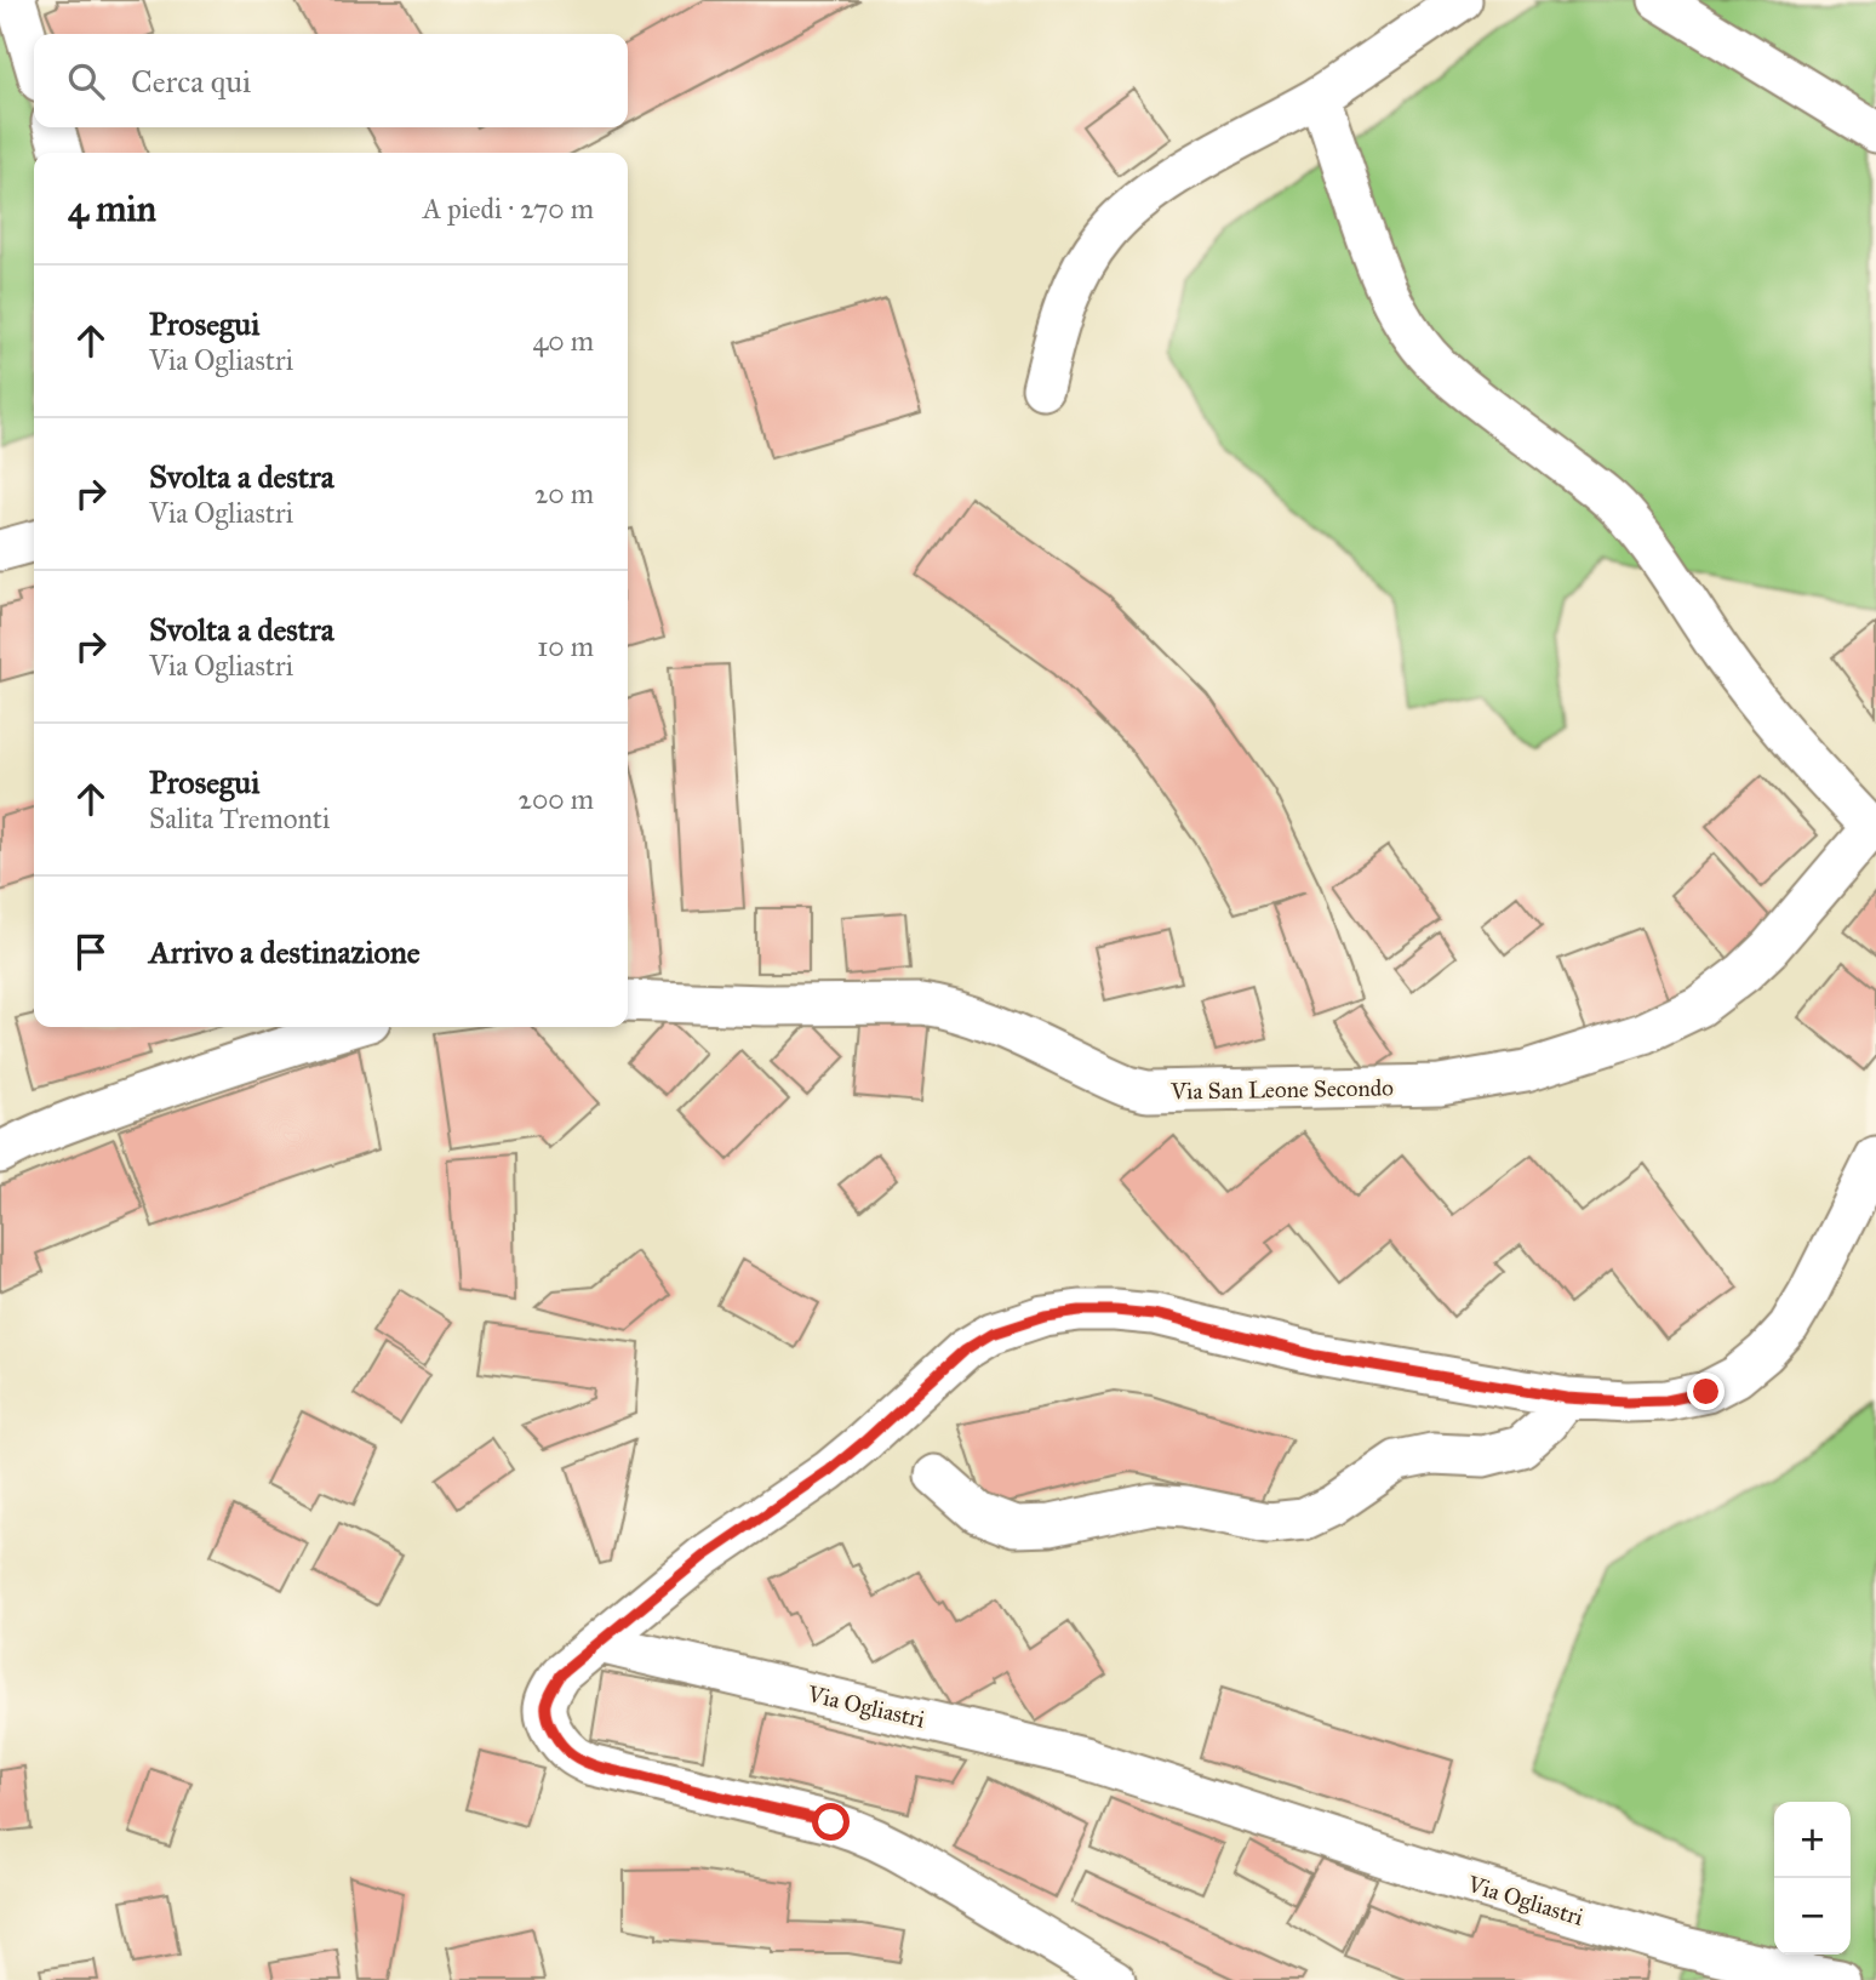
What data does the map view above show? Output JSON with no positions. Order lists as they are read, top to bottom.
{
  "streets": {
    "street": ["Via San Leone Secondo", "Via Ogliastri"]
  },
  "page": {
    "search": "Cerca qui",
    "heading": ["4 min", "A piedi · 270 m"],
    "list": [
      ["Prosegui", "Via Ogliastri", "40 m"],
      ["Svolta a destra", "Via Ogliastri", "20 m"],
      ["Svolta a destra", "Via Ogliastri", "10 m"],
      ["Prosegui", "Salita Tremonti", "200 m"],
      "Arrivo a destinazione"
    ],
    "map_buttons": ["+", "−"]
  }
}
